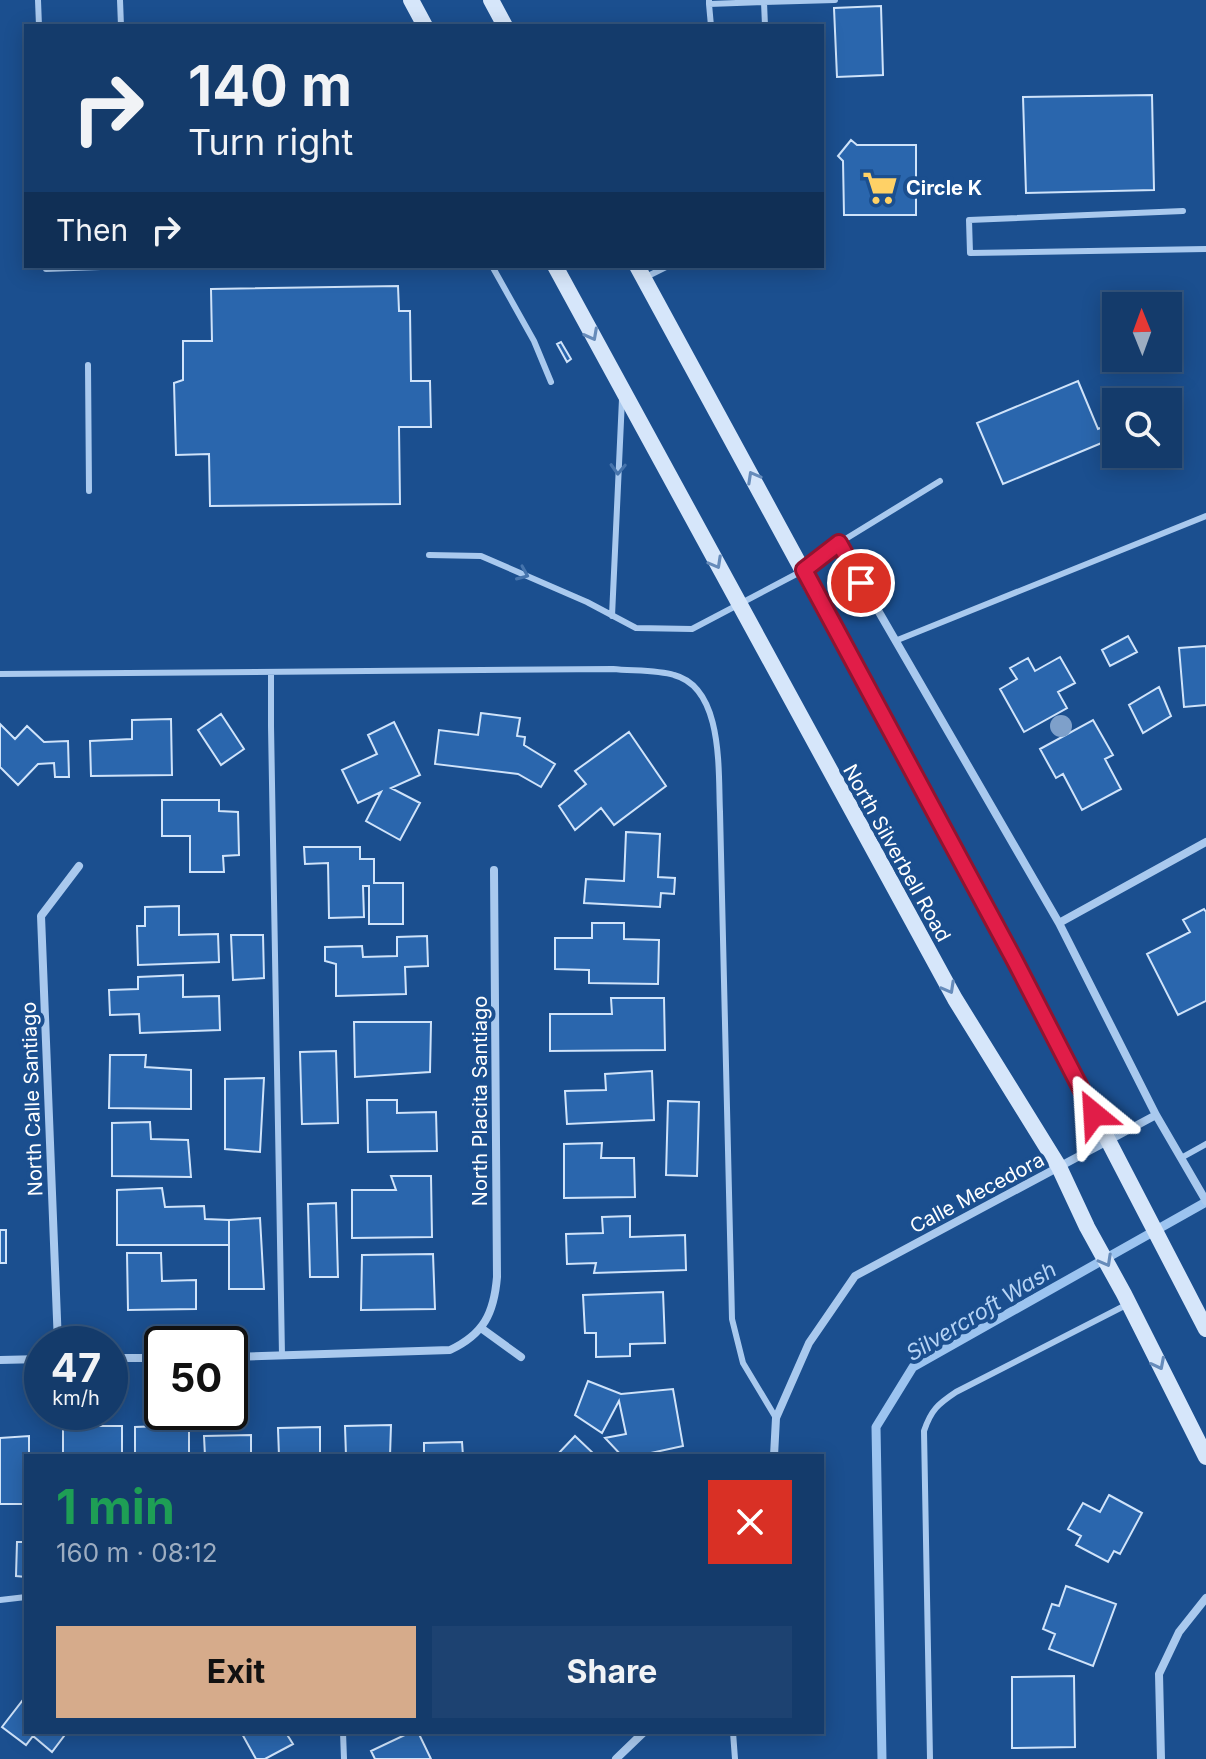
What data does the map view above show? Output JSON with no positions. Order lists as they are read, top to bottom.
{
  "streets": {
    "main road": ["North Silverbell Road"],
    "street": ["North Calle Santiago", "North Placita Santiago", "Calle Mecedora"]
  },
  "crossings": [
    ["North Silverbell Road", "Calle Mecedora"]
  ],
  "water": ["Silvercroft Wash"],
  "places": {
    "supermarket": ["Circle K"]
  },
  "north": "top",
  "page": {
    "turn": ["140 m", "Turn right"],
    "then": "Then",
    "speed": "47 km/h",
    "limit": "50",
    "heading": ["1 min", "160 m · 08:12"],
    "buttons": ["Exit", "Share"]
  }
}
